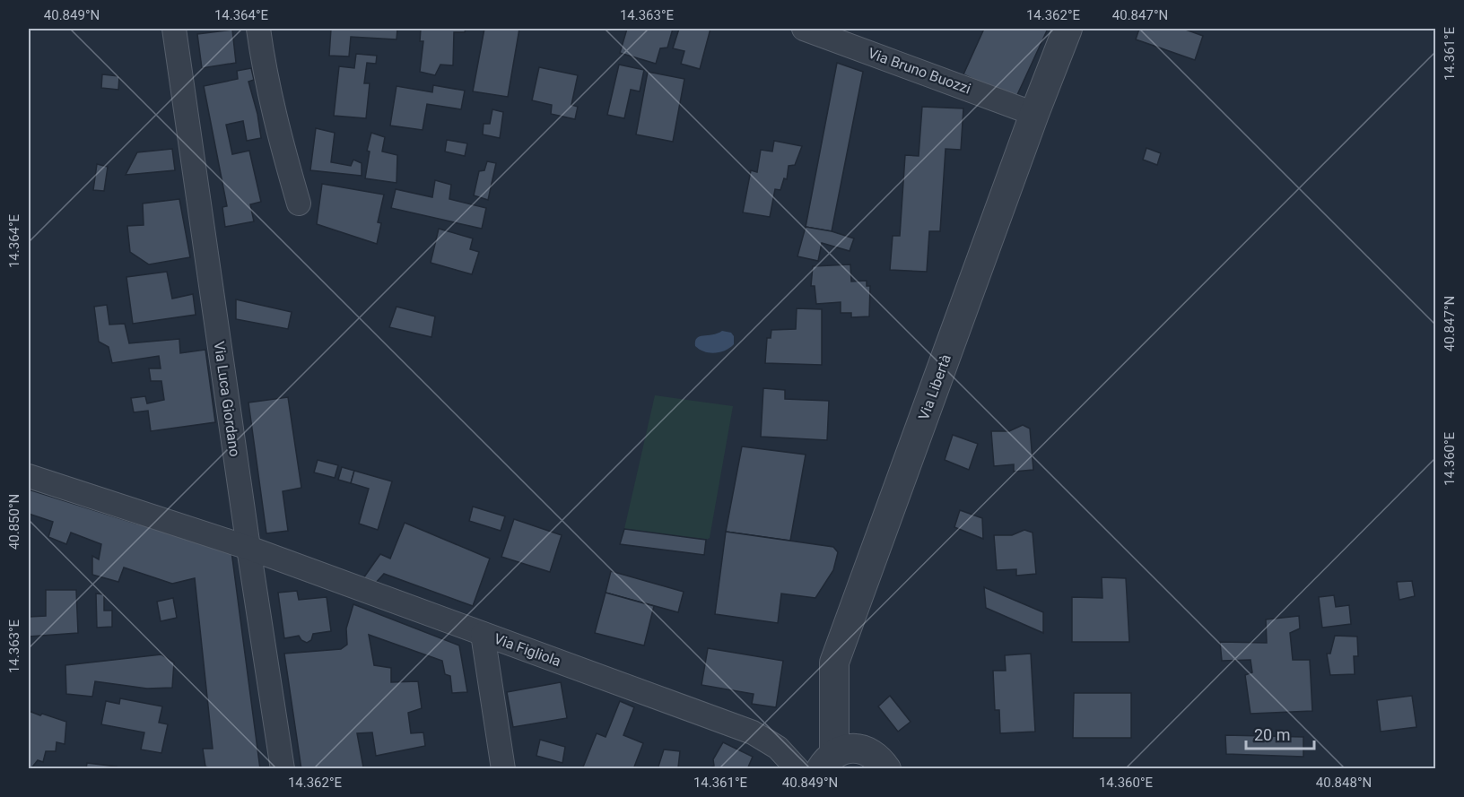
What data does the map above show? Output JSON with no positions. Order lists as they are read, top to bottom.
{
  "streets": {
    "street": [
      "Via Bruno Buozzi",
      "Via Libertà",
      "Via Luca Giordano",
      "Via Figliola"
    ]
  },
  "crossings": [
    ["Via Bruno Buozzi", "Via Libertà"],
    ["Via Luca Giordano", "Via Figliola"]
  ],
  "scale_bar": "20 m",
  "coordinates": [
    "40.849°N",
    "14.364°E",
    "14.363°E",
    "14.362°E",
    "40.847°N",
    "14.361°E",
    "14.360°E",
    "40.850°N",
    "40.848°N"
  ]
}
